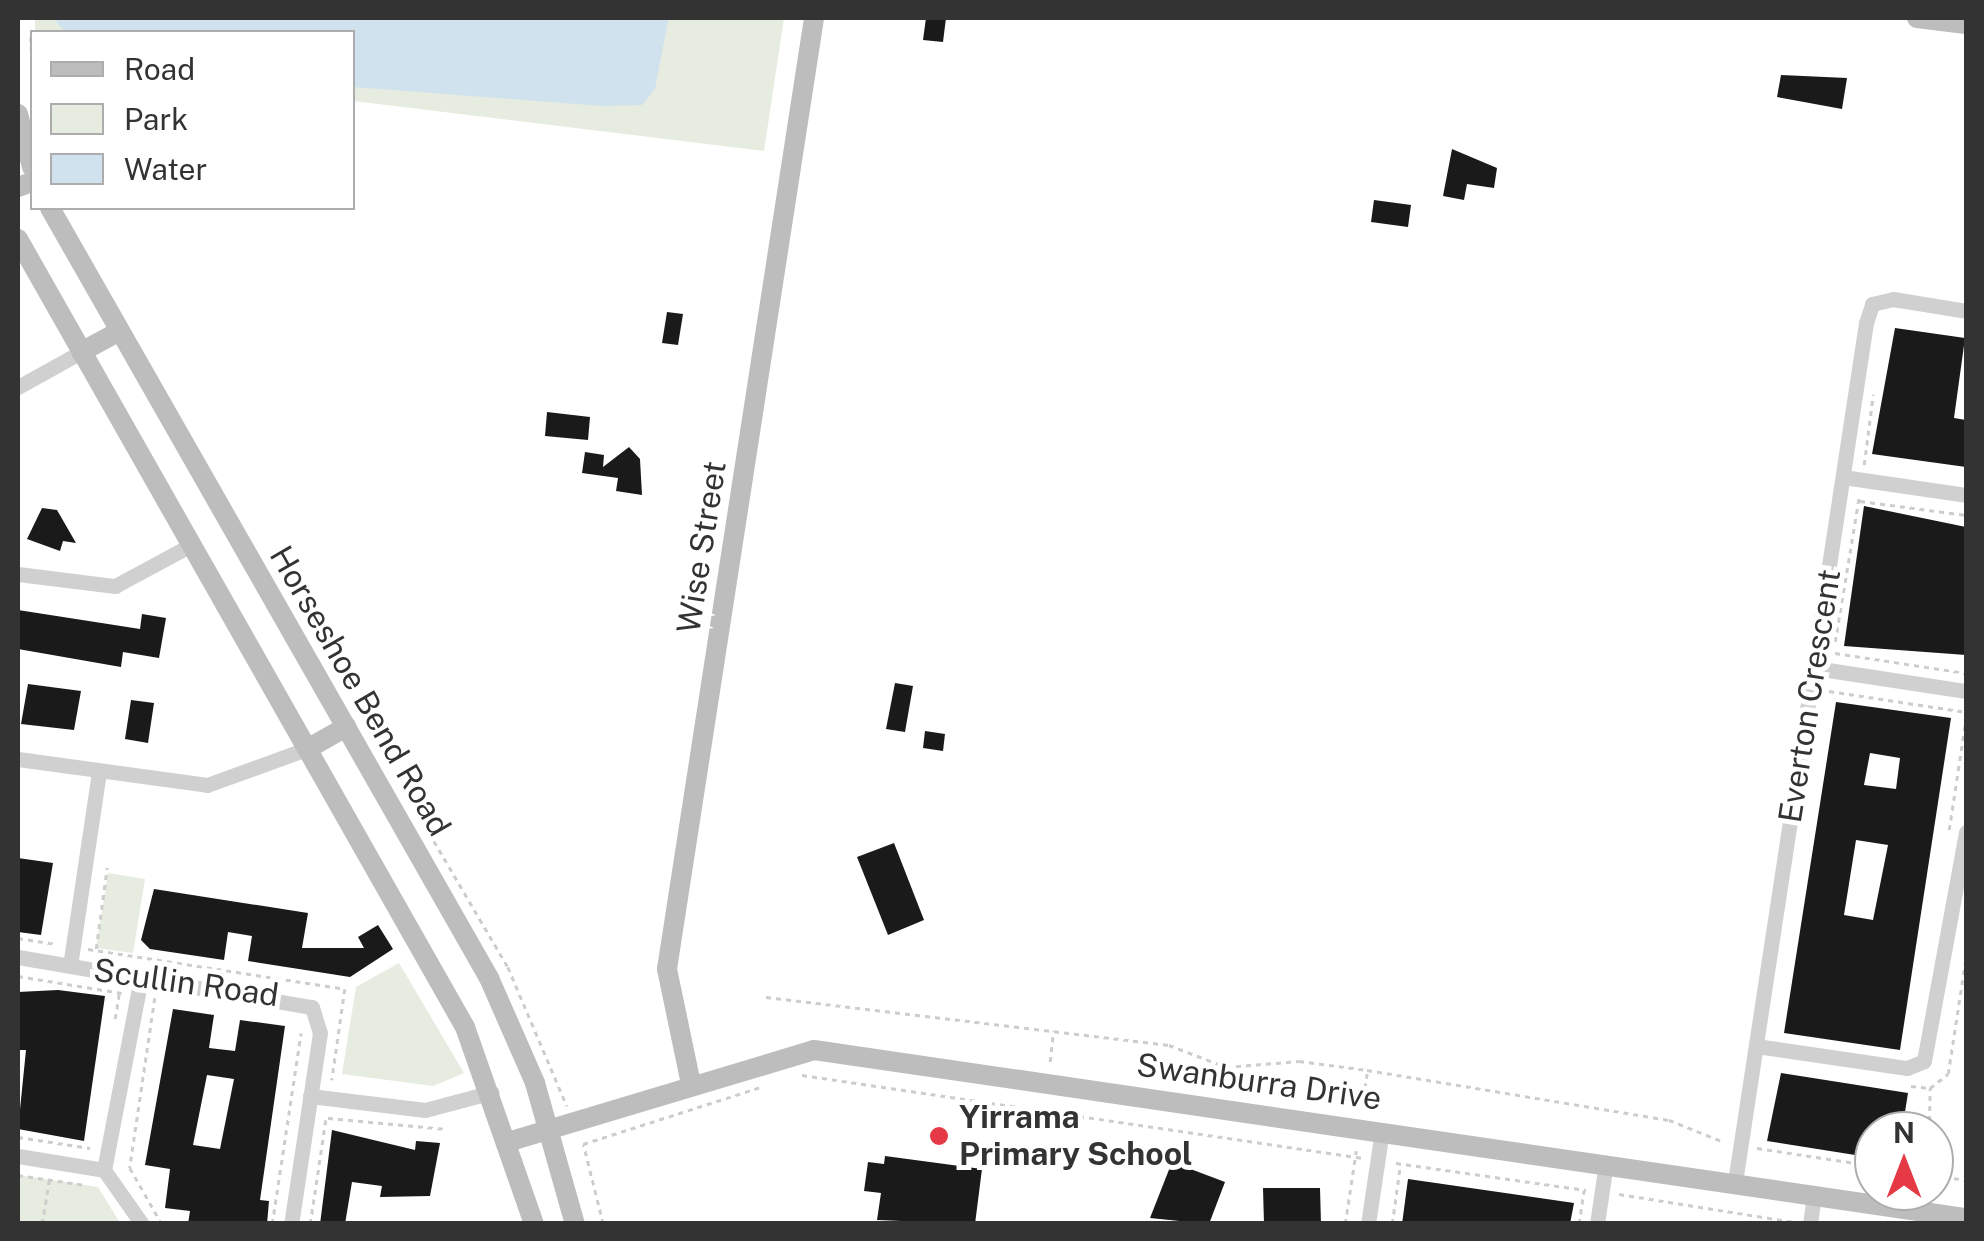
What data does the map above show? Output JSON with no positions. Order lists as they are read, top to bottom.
{
  "streets": {
    "street": [
      "Wise Street",
      "Horseshoe Bend Road",
      "Everton Crescent",
      "Scullin Road",
      "Swanburra Drive"
    ]
  },
  "crossings": [
    ["Wise Street", "Swanburra Drive"],
    ["Horseshoe Bend Road", "Swanburra Drive"],
    ["Everton Crescent", "Swanburra Drive"]
  ],
  "places": ["Yirrama Primary School"],
  "legend": ["Road", "Park", "Water"],
  "north": "top"
}
